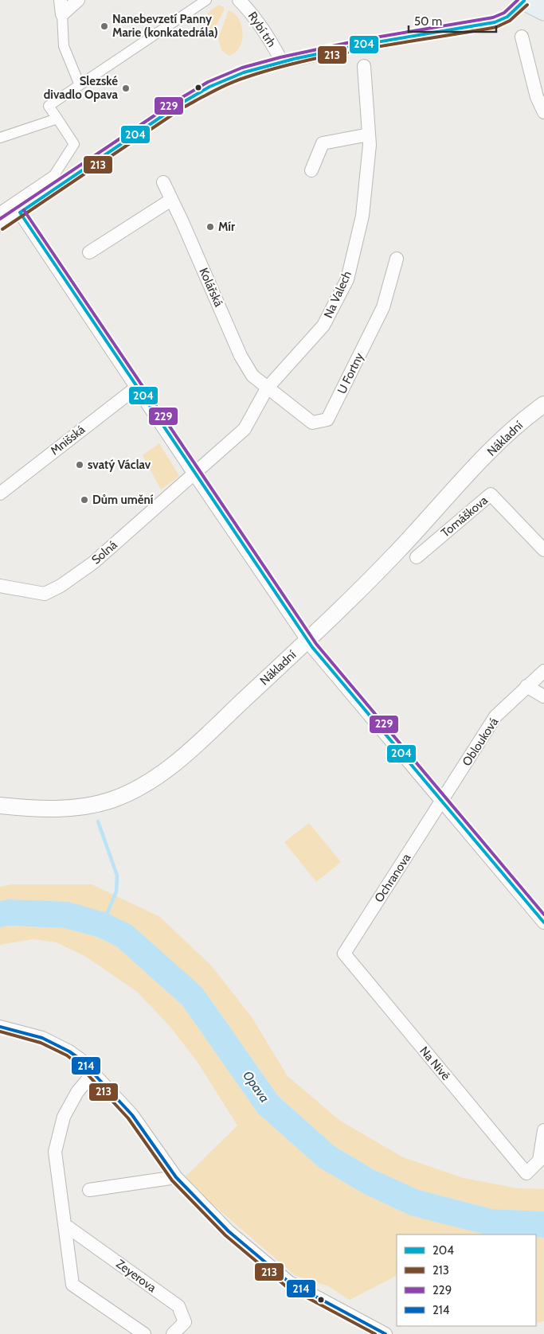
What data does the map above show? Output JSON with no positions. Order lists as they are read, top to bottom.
{
  "streets": {
    "street": [
      "Rybí trh",
      "Kolářská",
      "Na Valech",
      "U Fortny",
      "Nákladní",
      "Mnišská",
      "Tomáškova",
      "Solná",
      "Oblouková",
      "Ochranova",
      "Na Nivě",
      "Zeyerova"
    ]
  },
  "crossings": [
    ["Kolářská", "Na Valech"],
    ["Kolářská", "U Fortny"],
    ["Na Valech", "U Fortny"],
    ["Na Valech", "Solná"],
    ["Oblouková", "Ochranova"],
    ["Ochranova", "Na Nivě"]
  ],
  "water": ["Opava"],
  "places": [
    "Nanebevzetí Panny Marie (konkatedrála)",
    "Slezské divadlo Opava",
    "Mír",
    "svatý Václav",
    "Dům umění"
  ],
  "lines": [
    "transit line 229",
    "transit line 204",
    "transit line 213",
    "transit line 214"
  ],
  "legend": [
    "204",
    "213",
    "229",
    "214"
  ],
  "scale_bar": "50 m"
}
